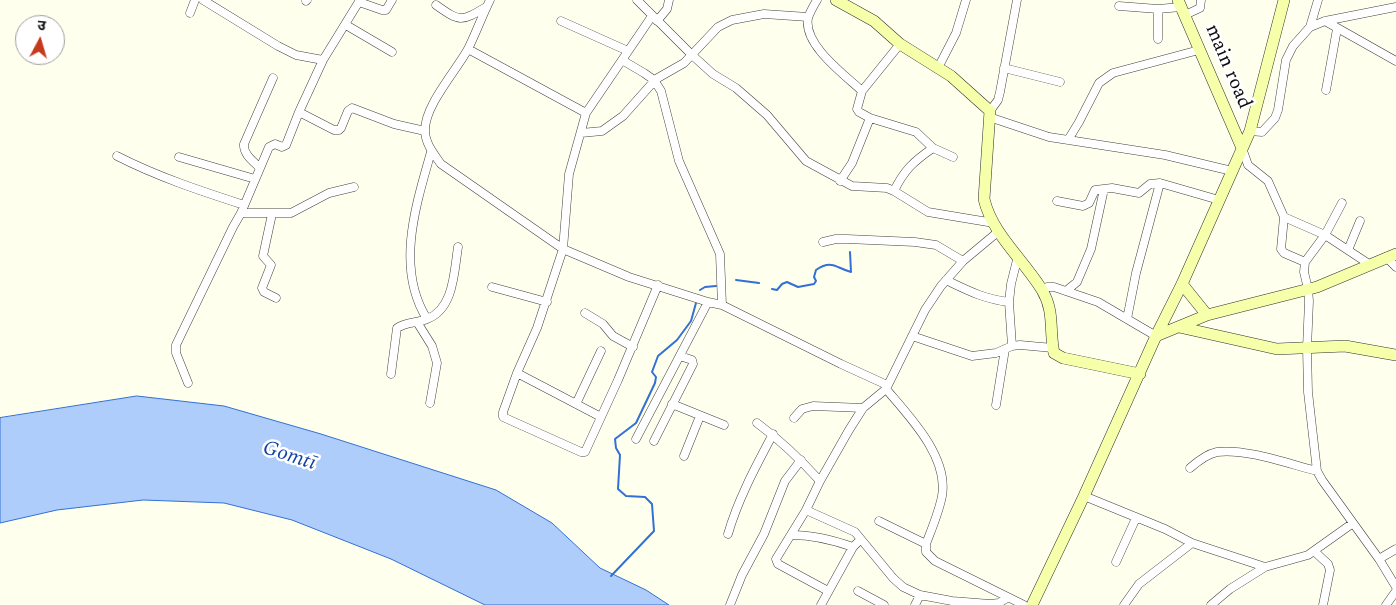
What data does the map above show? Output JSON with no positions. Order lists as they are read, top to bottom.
{
  "streets": {
    "main road": ["main road"]
  },
  "water": ["Gomtī"],
  "north": "top"
}
